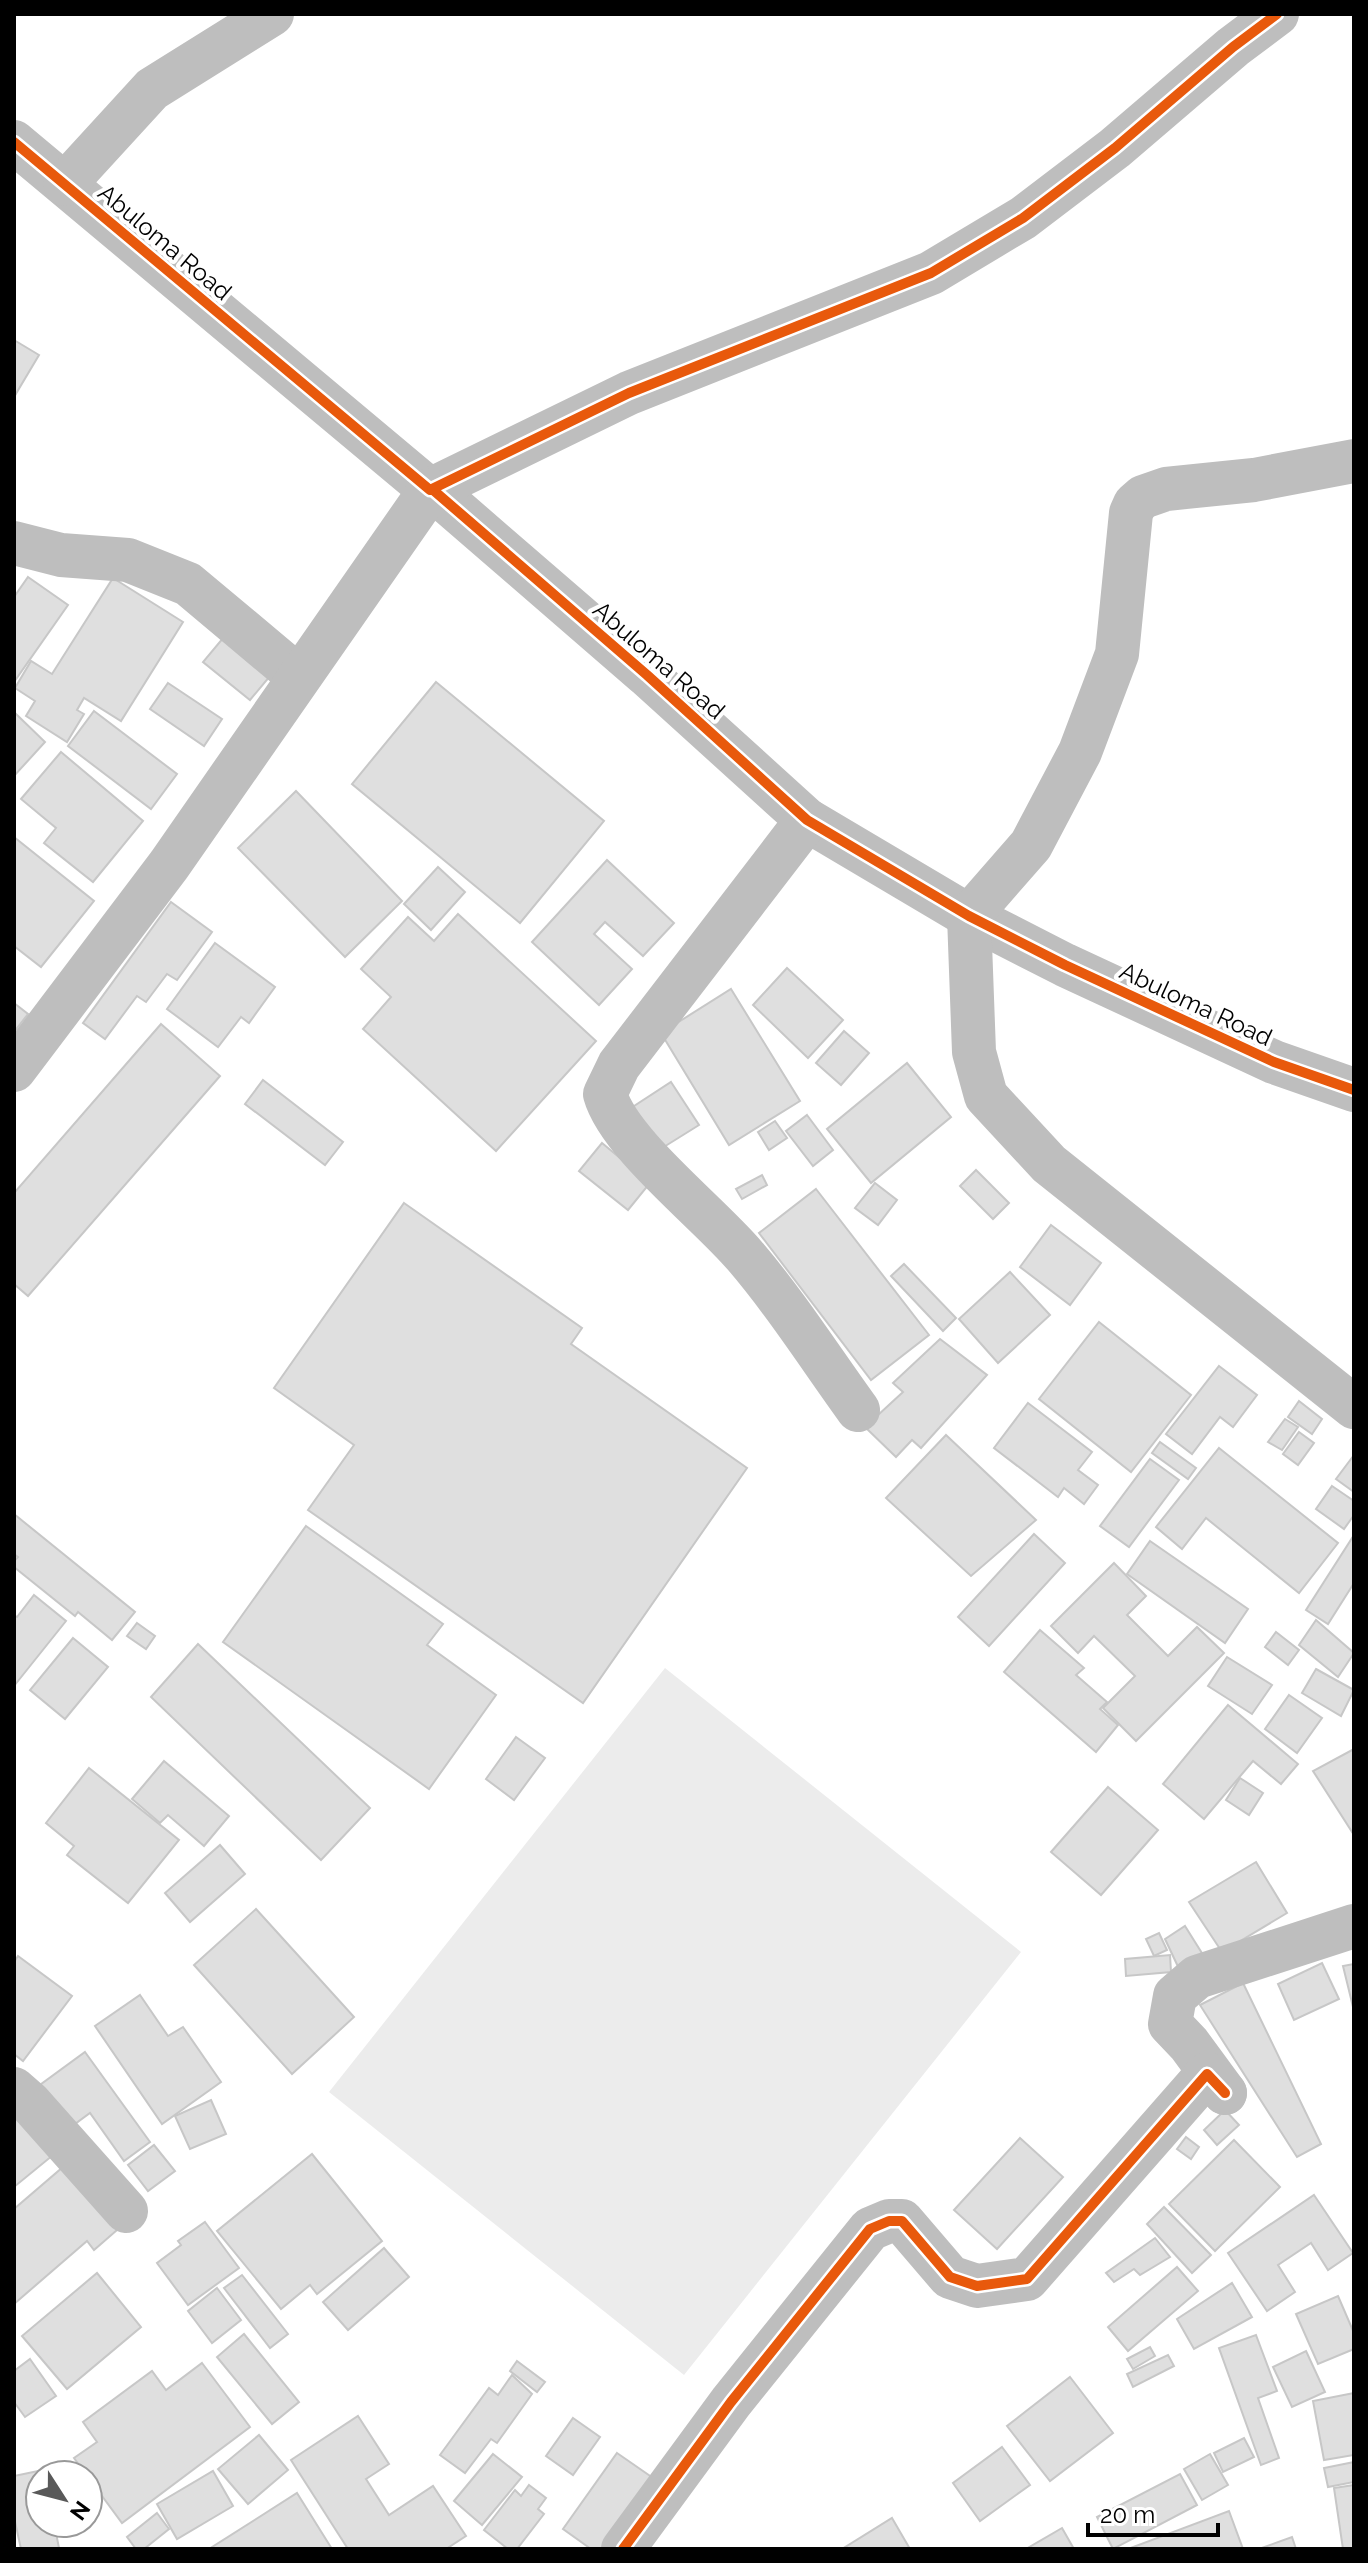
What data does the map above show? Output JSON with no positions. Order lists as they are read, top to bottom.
{
  "streets": {
    "street": ["Abuloma Road"]
  },
  "scale_bar": "20 m",
  "north": "bottom right"
}
